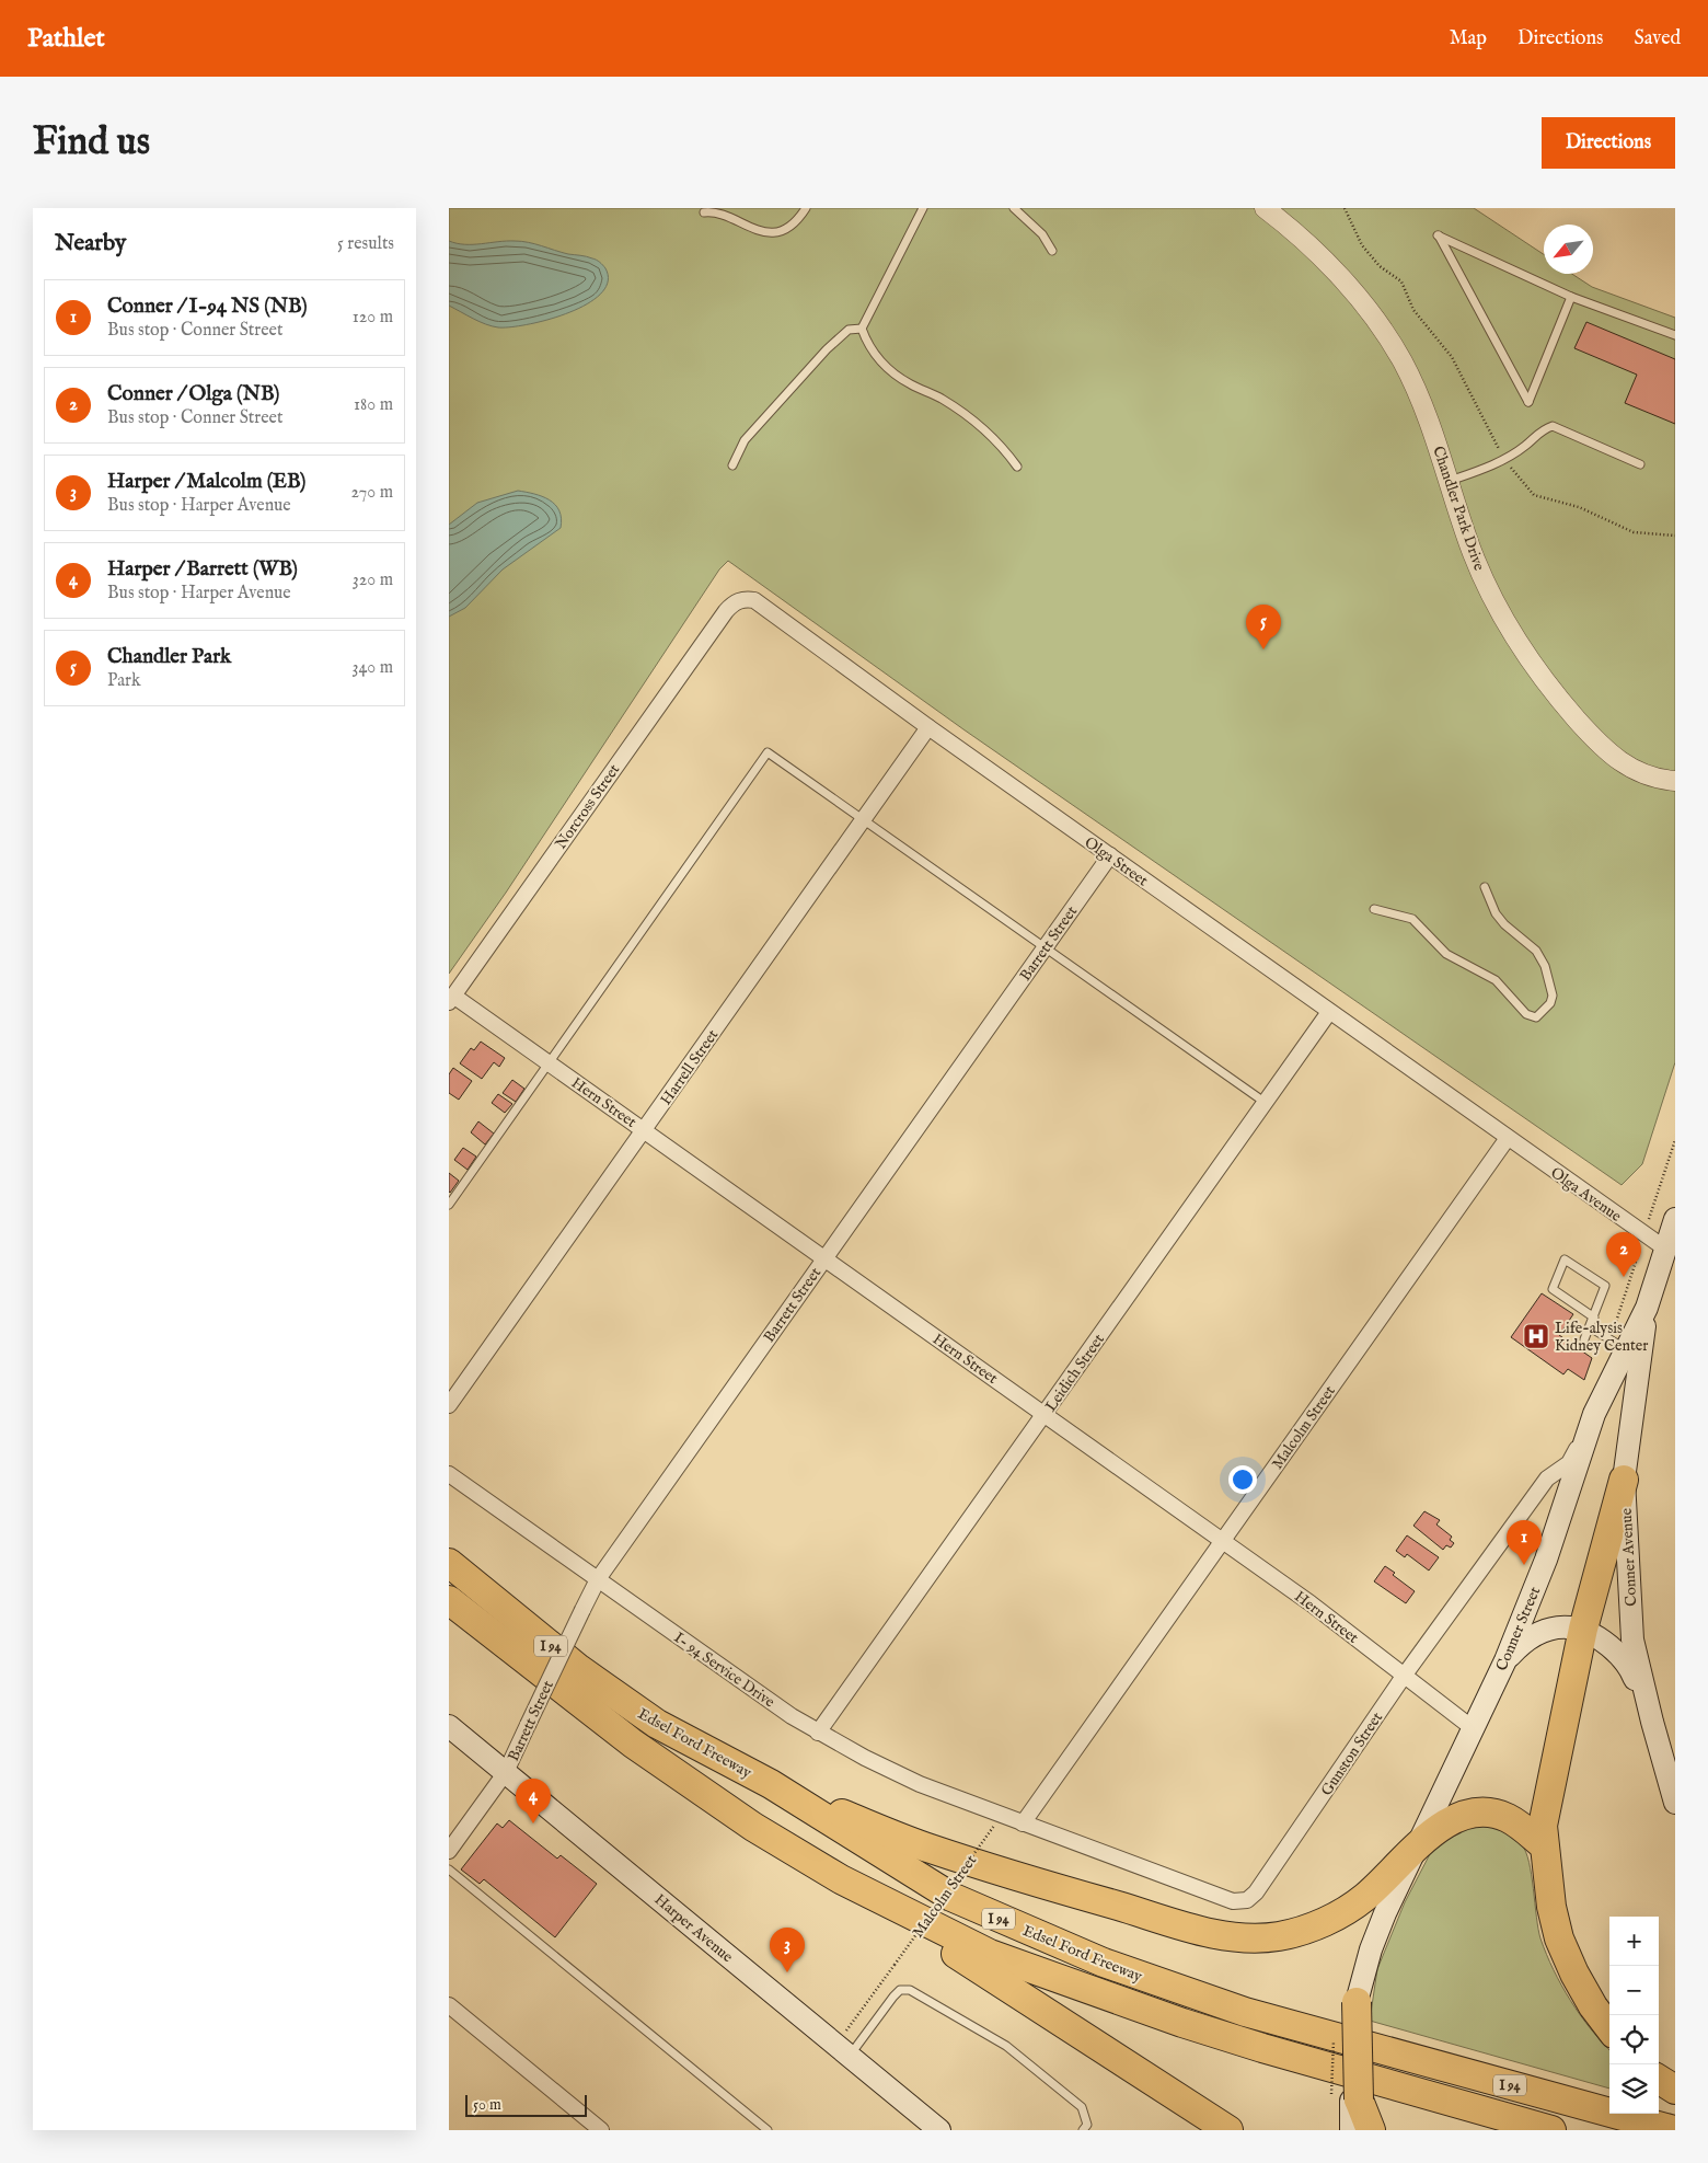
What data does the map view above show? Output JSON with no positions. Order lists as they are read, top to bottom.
{
  "streets": {
    "highway": ["I 94", "Edsel Ford Freeway"],
    "main road": ["Conner Avenue", "Conner Street", "Harper Avenue"],
    "street": [
      "Chandler Park Drive",
      "Norcross Street",
      "Olga Street",
      "Barrett Street",
      "Harrell Street",
      "Hern Street",
      "Olga Avenue",
      "Leidich Street",
      "Malcolm Street",
      "I- 94 Service Drive",
      "Gunston Street"
    ]
  },
  "crossings": [
    ["Norcross Street", "Olga Street"],
    ["Norcross Street", "Hern Street"],
    ["Olga Street", "Barrett Street"],
    ["Olga Street", "Harrell Street"],
    ["Olga Street", "Olga Avenue"],
    ["Olga Street", "Leidich Street"],
    ["Olga Street", "Malcolm Street"],
    ["Barrett Street", "Hern Street"],
    ["Barrett Street", "I- 94 Service Drive"],
    ["Barrett Street", "Harper Avenue"],
    ["Harrell Street", "Hern Street"],
    ["Hern Street", "Leidich Street"],
    ["Hern Street", "Malcolm Street"],
    ["Hern Street", "Conner Street"],
    ["Hern Street", "Gunston Street"],
    ["Olga Avenue", "Malcolm Street"],
    ["Olga Avenue", "Conner Street"],
    ["Leidich Street", "I- 94 Service Drive"],
    ["Malcolm Street", "I- 94 Service Drive"],
    ["Malcolm Street", "Gunston Street"],
    ["Malcolm Street", "Harper Avenue"],
    ["Conner Avenue", "Conner Street"],
    ["Conner Street", "Gunston Street"],
    ["I- 94 Service Drive", "Gunston Street"]
  ],
  "places": {
    "hospital": ["Life-alysis Kidney Center"]
  },
  "scale_bar": "50 m",
  "north": "bottom left",
  "page": {
    "header": "Pathlet",
    "nav": ["Map", "Directions", "Saved"],
    "buttons": "Directions",
    "title": "Find us",
    "heading": ["Nearby", "5 results"],
    "list": [
      {
        "mark": "1",
        "name": "Conner / I-94 NS (NB)",
        "note": "Bus stop · Conner Street",
        "value": "120 m"
      },
      {
        "mark": "2",
        "name": "Conner / Olga (NB)",
        "note": "Bus stop · Conner Street",
        "value": "180 m"
      },
      {
        "mark": "3",
        "name": "Harper / Malcolm (EB)",
        "note": "Bus stop · Harper Avenue",
        "value": "270 m"
      },
      {
        "mark": "4",
        "name": "Harper / Barrett (WB)",
        "note": "Bus stop · Harper Avenue",
        "value": "320 m"
      },
      {
        "mark": "5",
        "name": "Chandler Park",
        "note": "Park",
        "value": "340 m"
      }
    ],
    "pins": [
      "5",
      "2",
      "1",
      "4",
      "3"
    ],
    "map_buttons": ["+", "−"],
    "scale": "50 m"
  }
}
